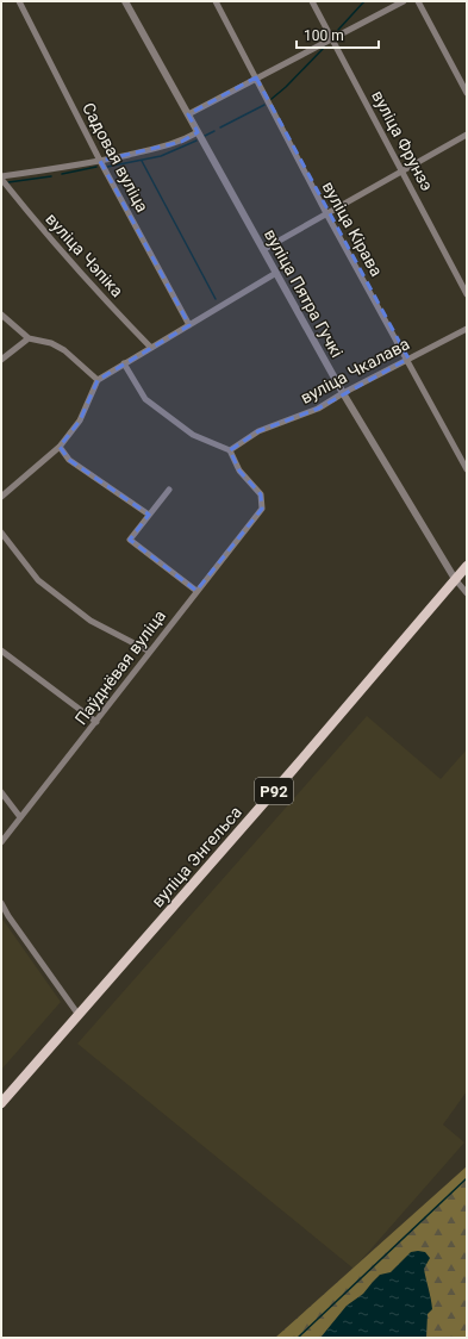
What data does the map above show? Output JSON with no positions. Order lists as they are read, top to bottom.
{
  "streets": {
    "main road": ["Р92", "вуліца Энгельса"],
    "street": [
      "вуліца Фрунзэ",
      "Садовая вуліца",
      "вуліца Кірава",
      "вуліца Чэпіка",
      "вуліца Пятра Гучкі",
      "вуліца Чкалава",
      "Паўднёвая вуліца"
    ]
  },
  "crossings": [
    ["вуліца Кірава", "вуліца Чкалава"],
    ["вуліца Пятра Гучкі", "вуліца Чкалава"],
    ["вуліца Пятра Гучкі", "вуліца Энгельса"],
    ["вуліца Чкалава", "Паўднёвая вуліца"],
    ["Р92", "вуліца Энгельса"]
  ],
  "scale_bar": "100 m"
}
